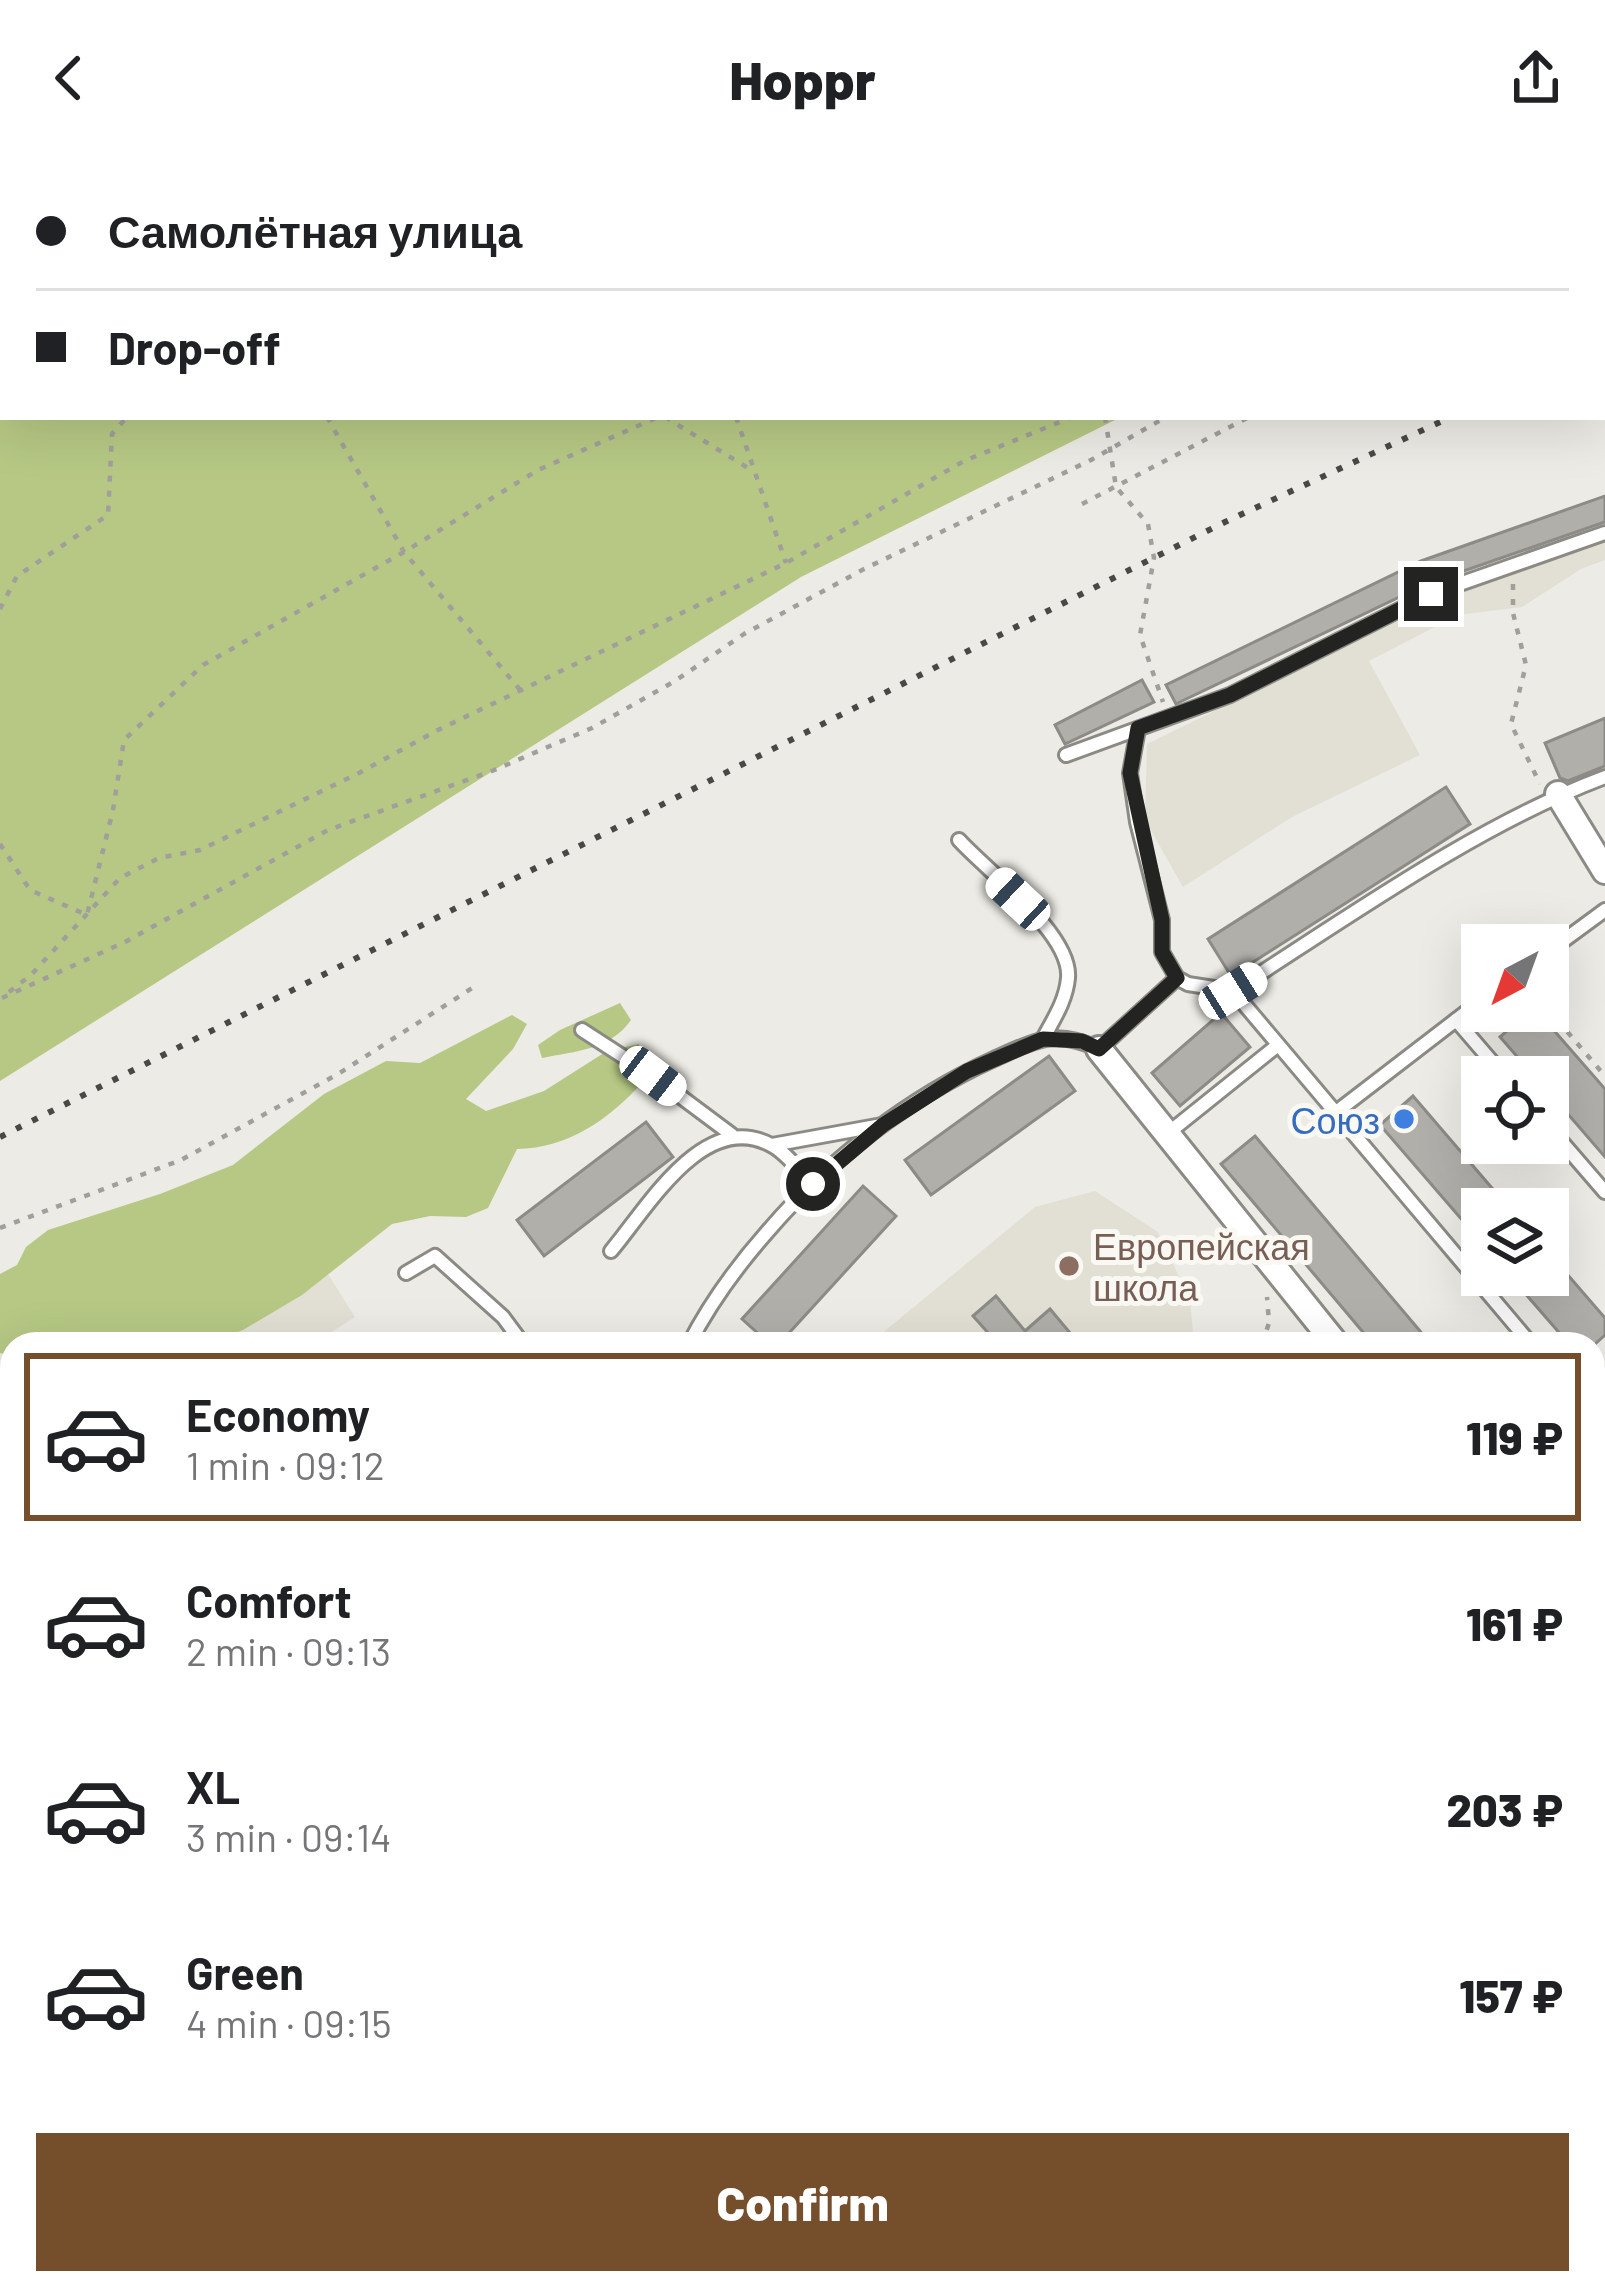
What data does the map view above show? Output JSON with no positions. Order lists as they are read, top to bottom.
{
  "places": ["Союз", "Европейская школа"],
  "north": "bottom left",
  "page": {
    "header": "Hoppr",
    "banner": ["Самолётная улица", "Drop-off"],
    "list": [
      {
        "name": "Economy",
        "note": "1 min · 09:12",
        "value": "119 ₽"
      },
      {
        "name": "Comfort",
        "note": "2 min · 09:13",
        "value": "161 ₽"
      },
      {
        "name": "XL",
        "note": "3 min · 09:14",
        "value": "203 ₽"
      },
      {
        "name": "Green",
        "note": "4 min · 09:15",
        "value": "157 ₽"
      }
    ],
    "buttons": "Confirm"
  }
}
